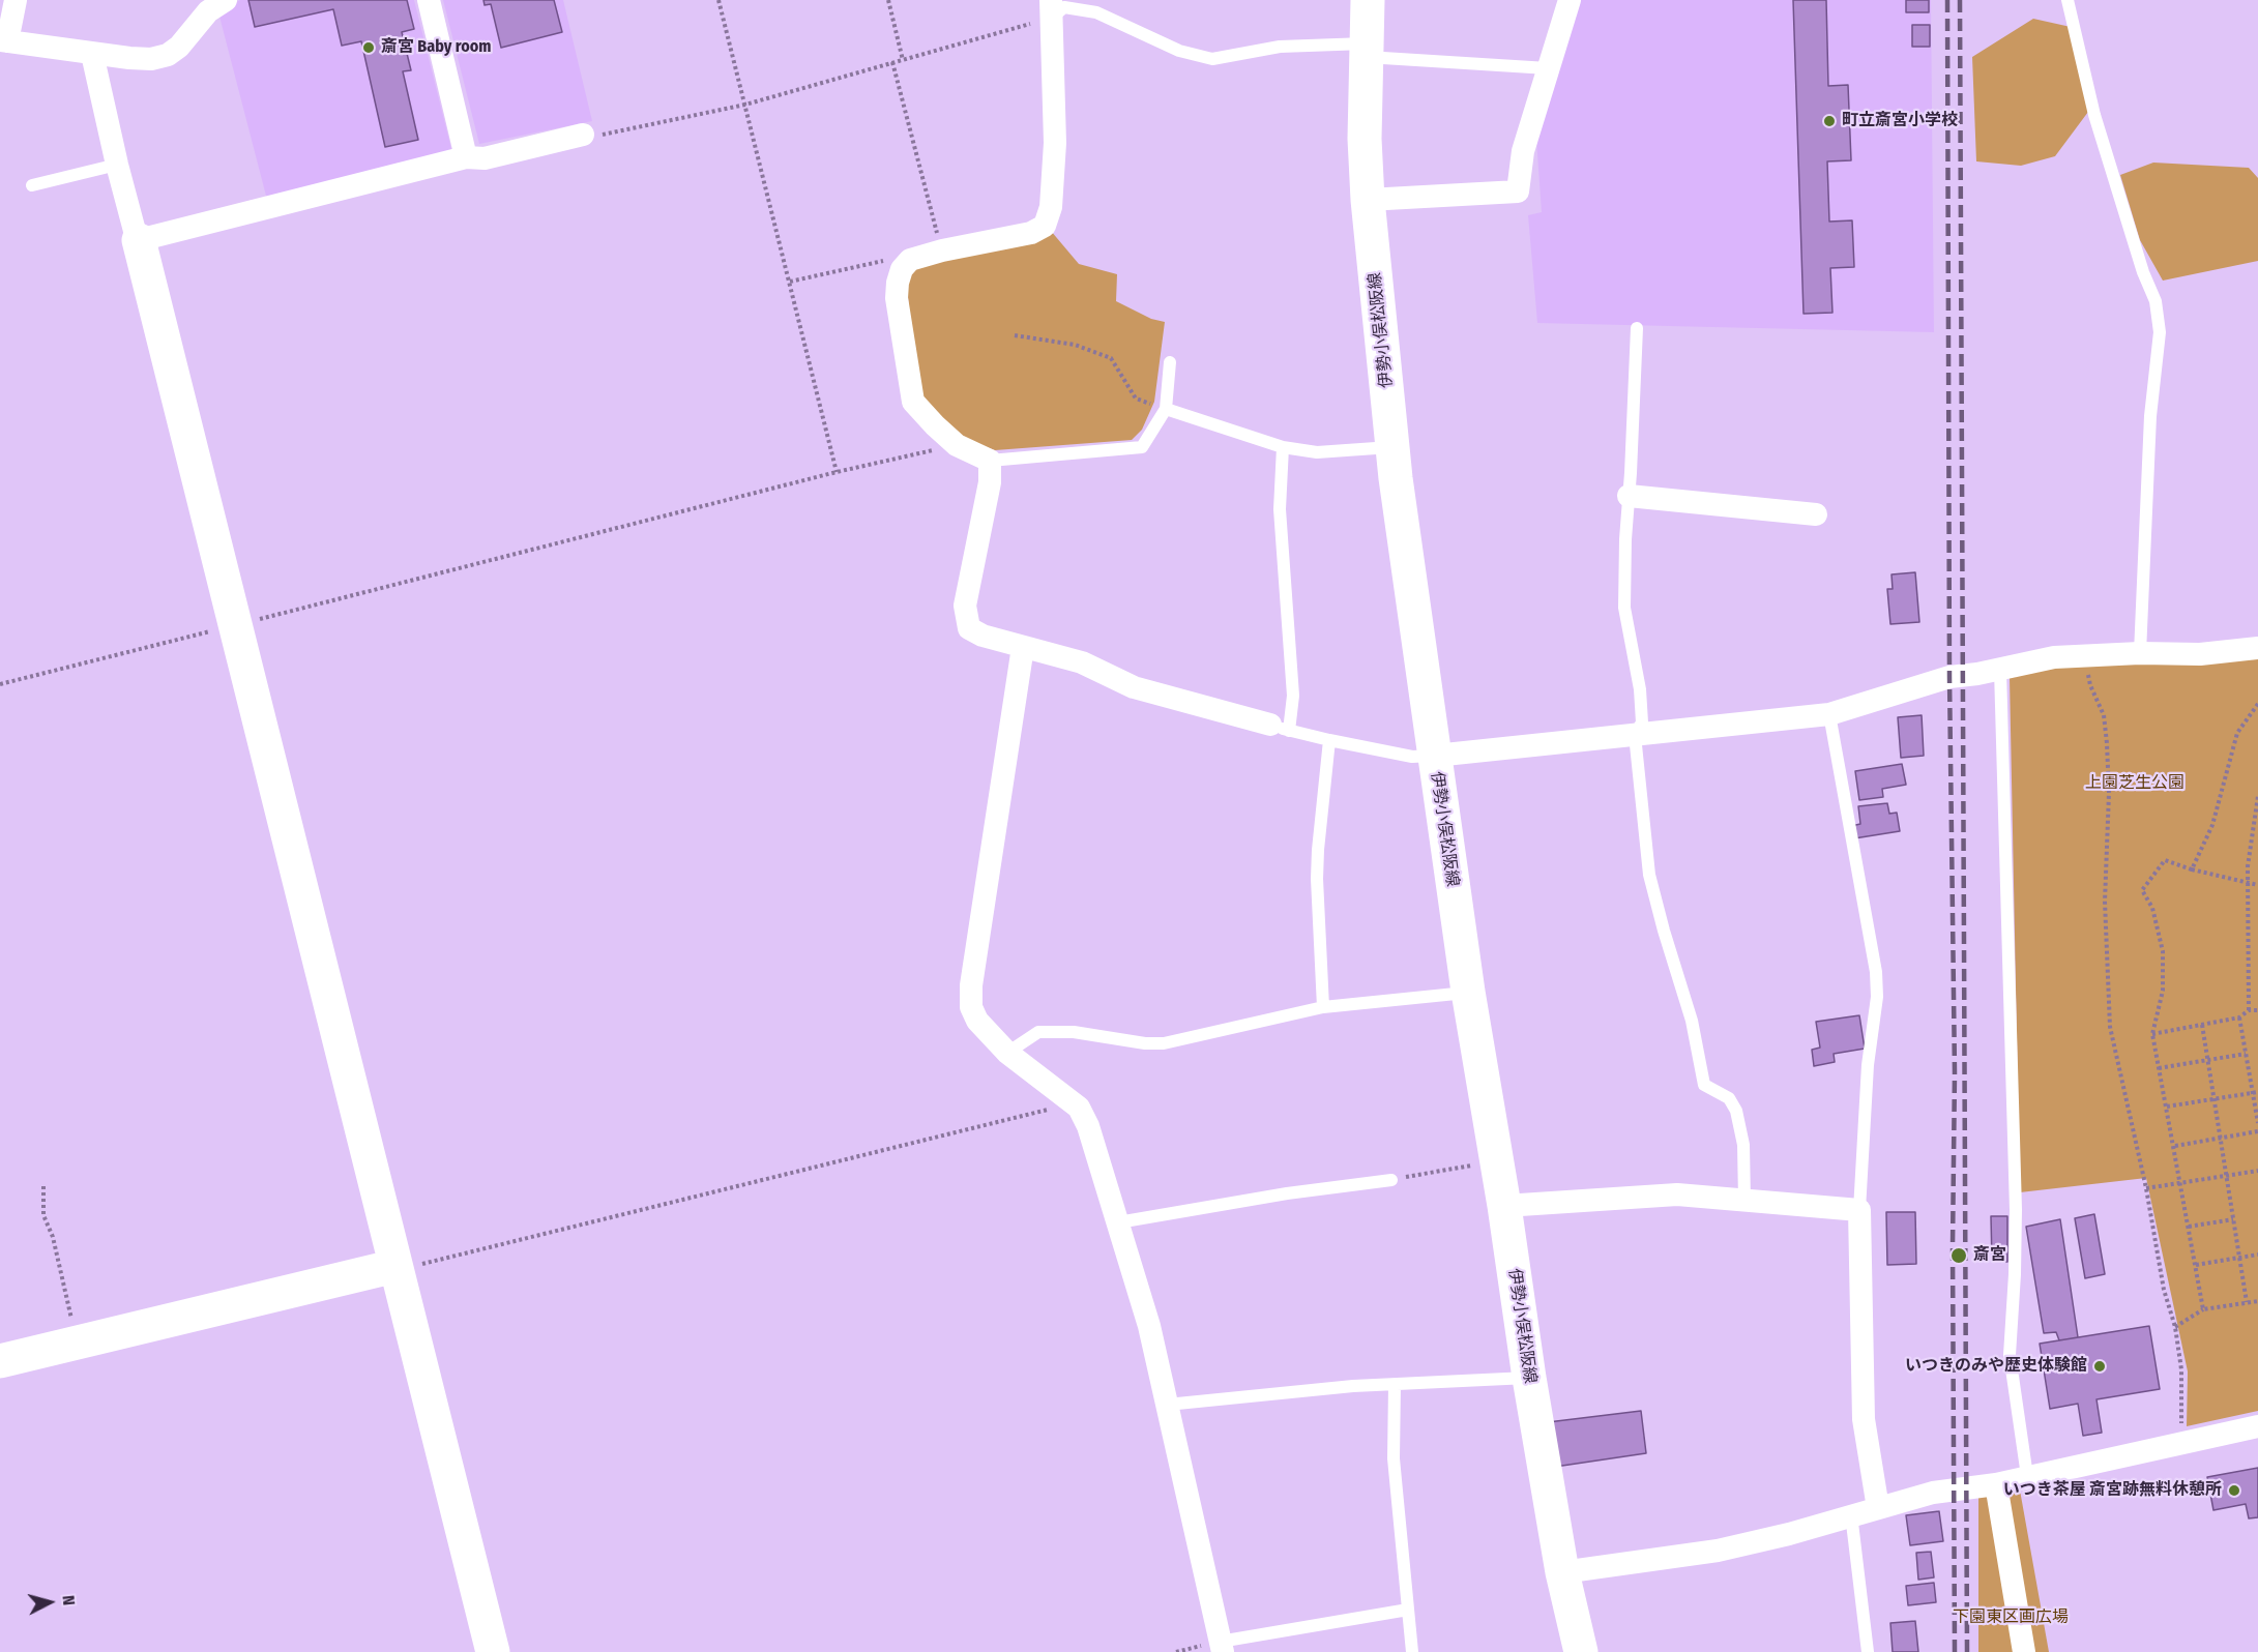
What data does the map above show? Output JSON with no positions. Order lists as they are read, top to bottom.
{
  "streets": {
    "street": ["伊勢小俣松阪線"]
  },
  "parks": ["上園芝生公園", "下園東区画広場"],
  "places": [
    "斎宮 Baby room",
    "町立斎宮小学校",
    "斎宮",
    "いつきのみや歴史体験館",
    "いつき茶屋 斎宮跡無料休憩所"
  ],
  "north": "right"
}
